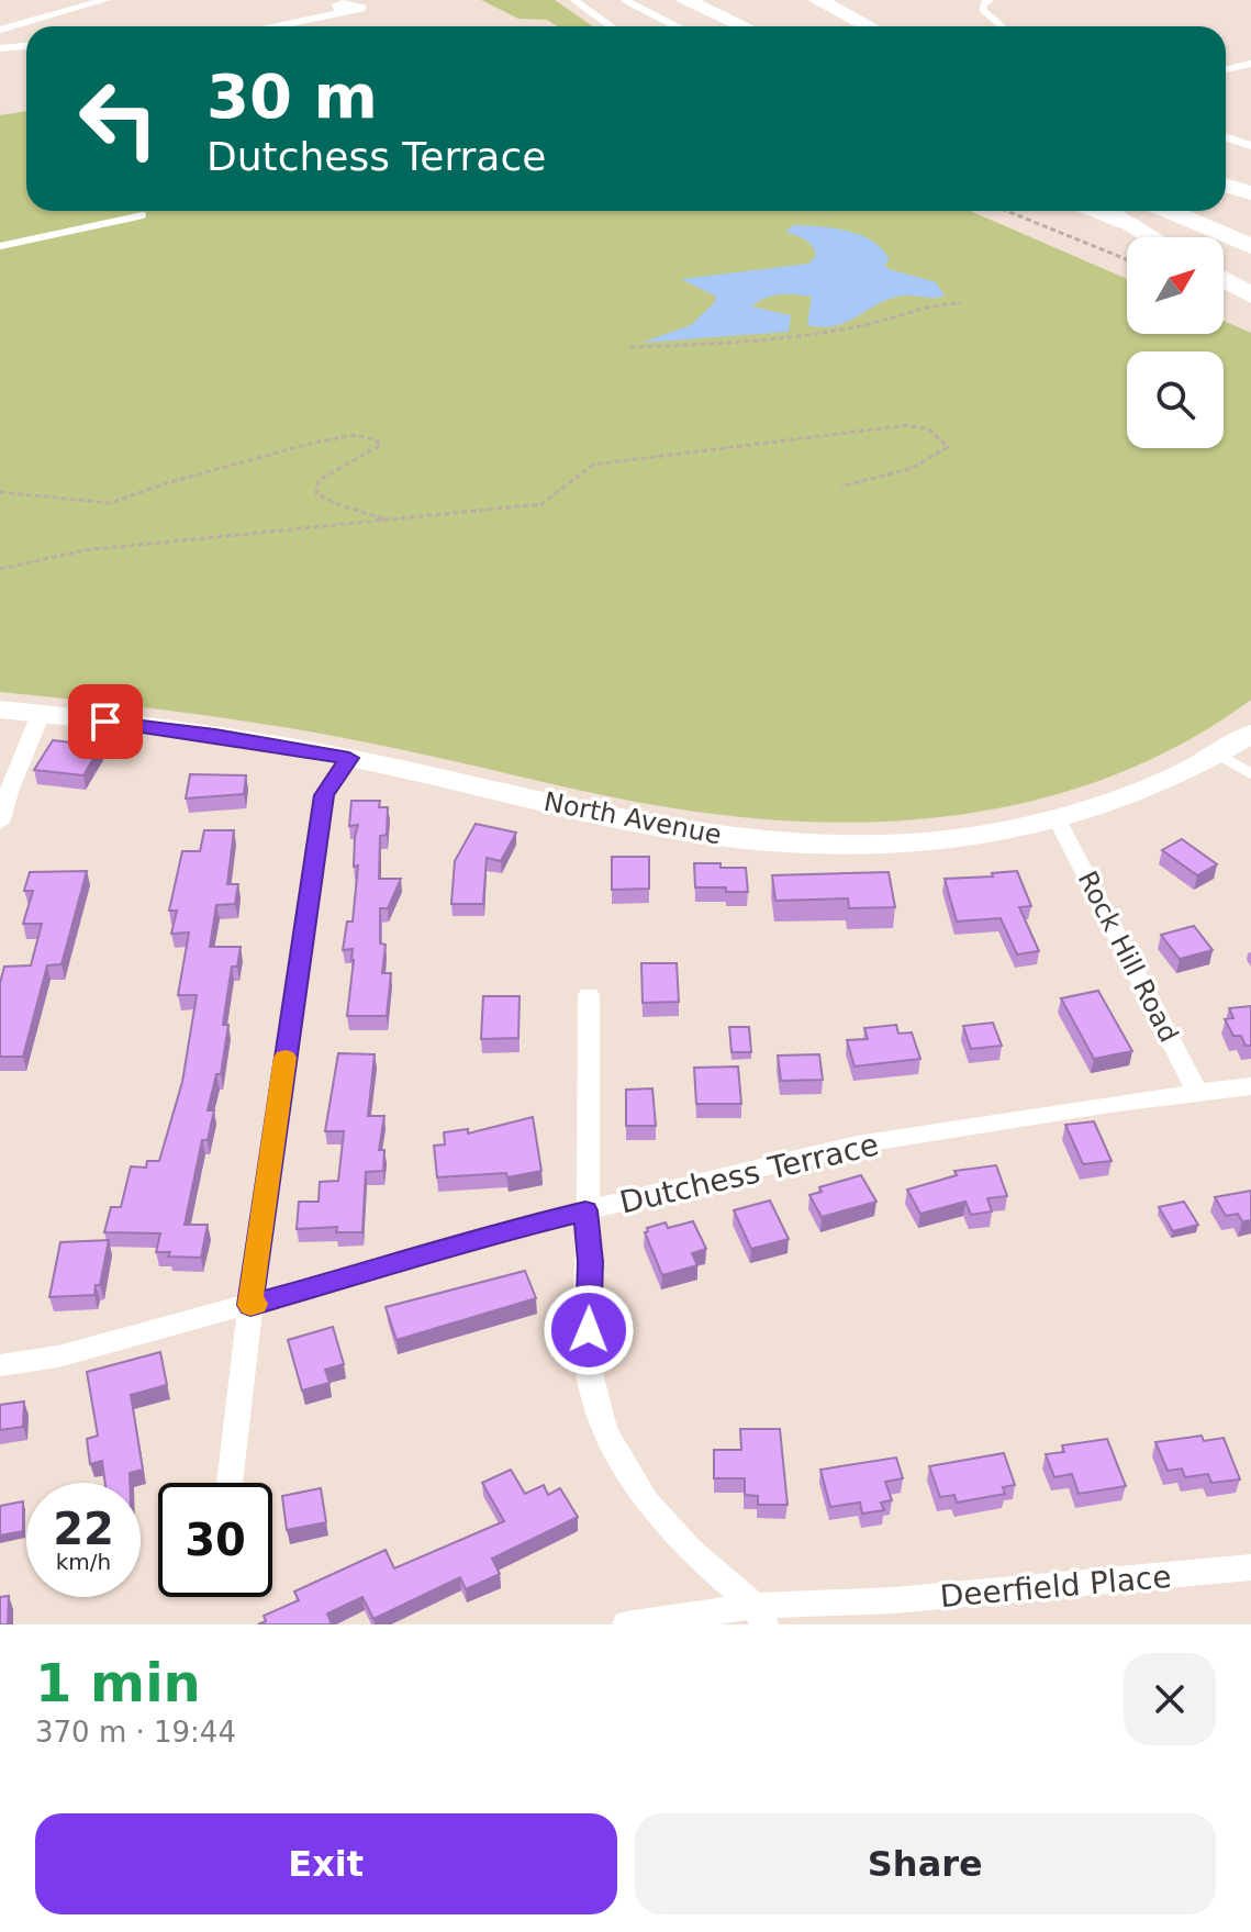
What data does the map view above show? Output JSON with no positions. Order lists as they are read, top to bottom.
{
  "streets": {
    "main road": ["North Avenue"],
    "street": ["Rock Hill Road", "Dutchess Terrace", "Deerfield Place"]
  },
  "crossings": [
    ["North Avenue", "Rock Hill Road"],
    ["Rock Hill Road", "Dutchess Terrace"]
  ],
  "north": "top right",
  "page": {
    "turn": ["30 m", "Dutchess Terrace"],
    "speed": "22 km/h",
    "limit": "30",
    "heading": ["1 min", "370 m · 19:44"],
    "buttons": ["Exit", "Share"]
  }
}
